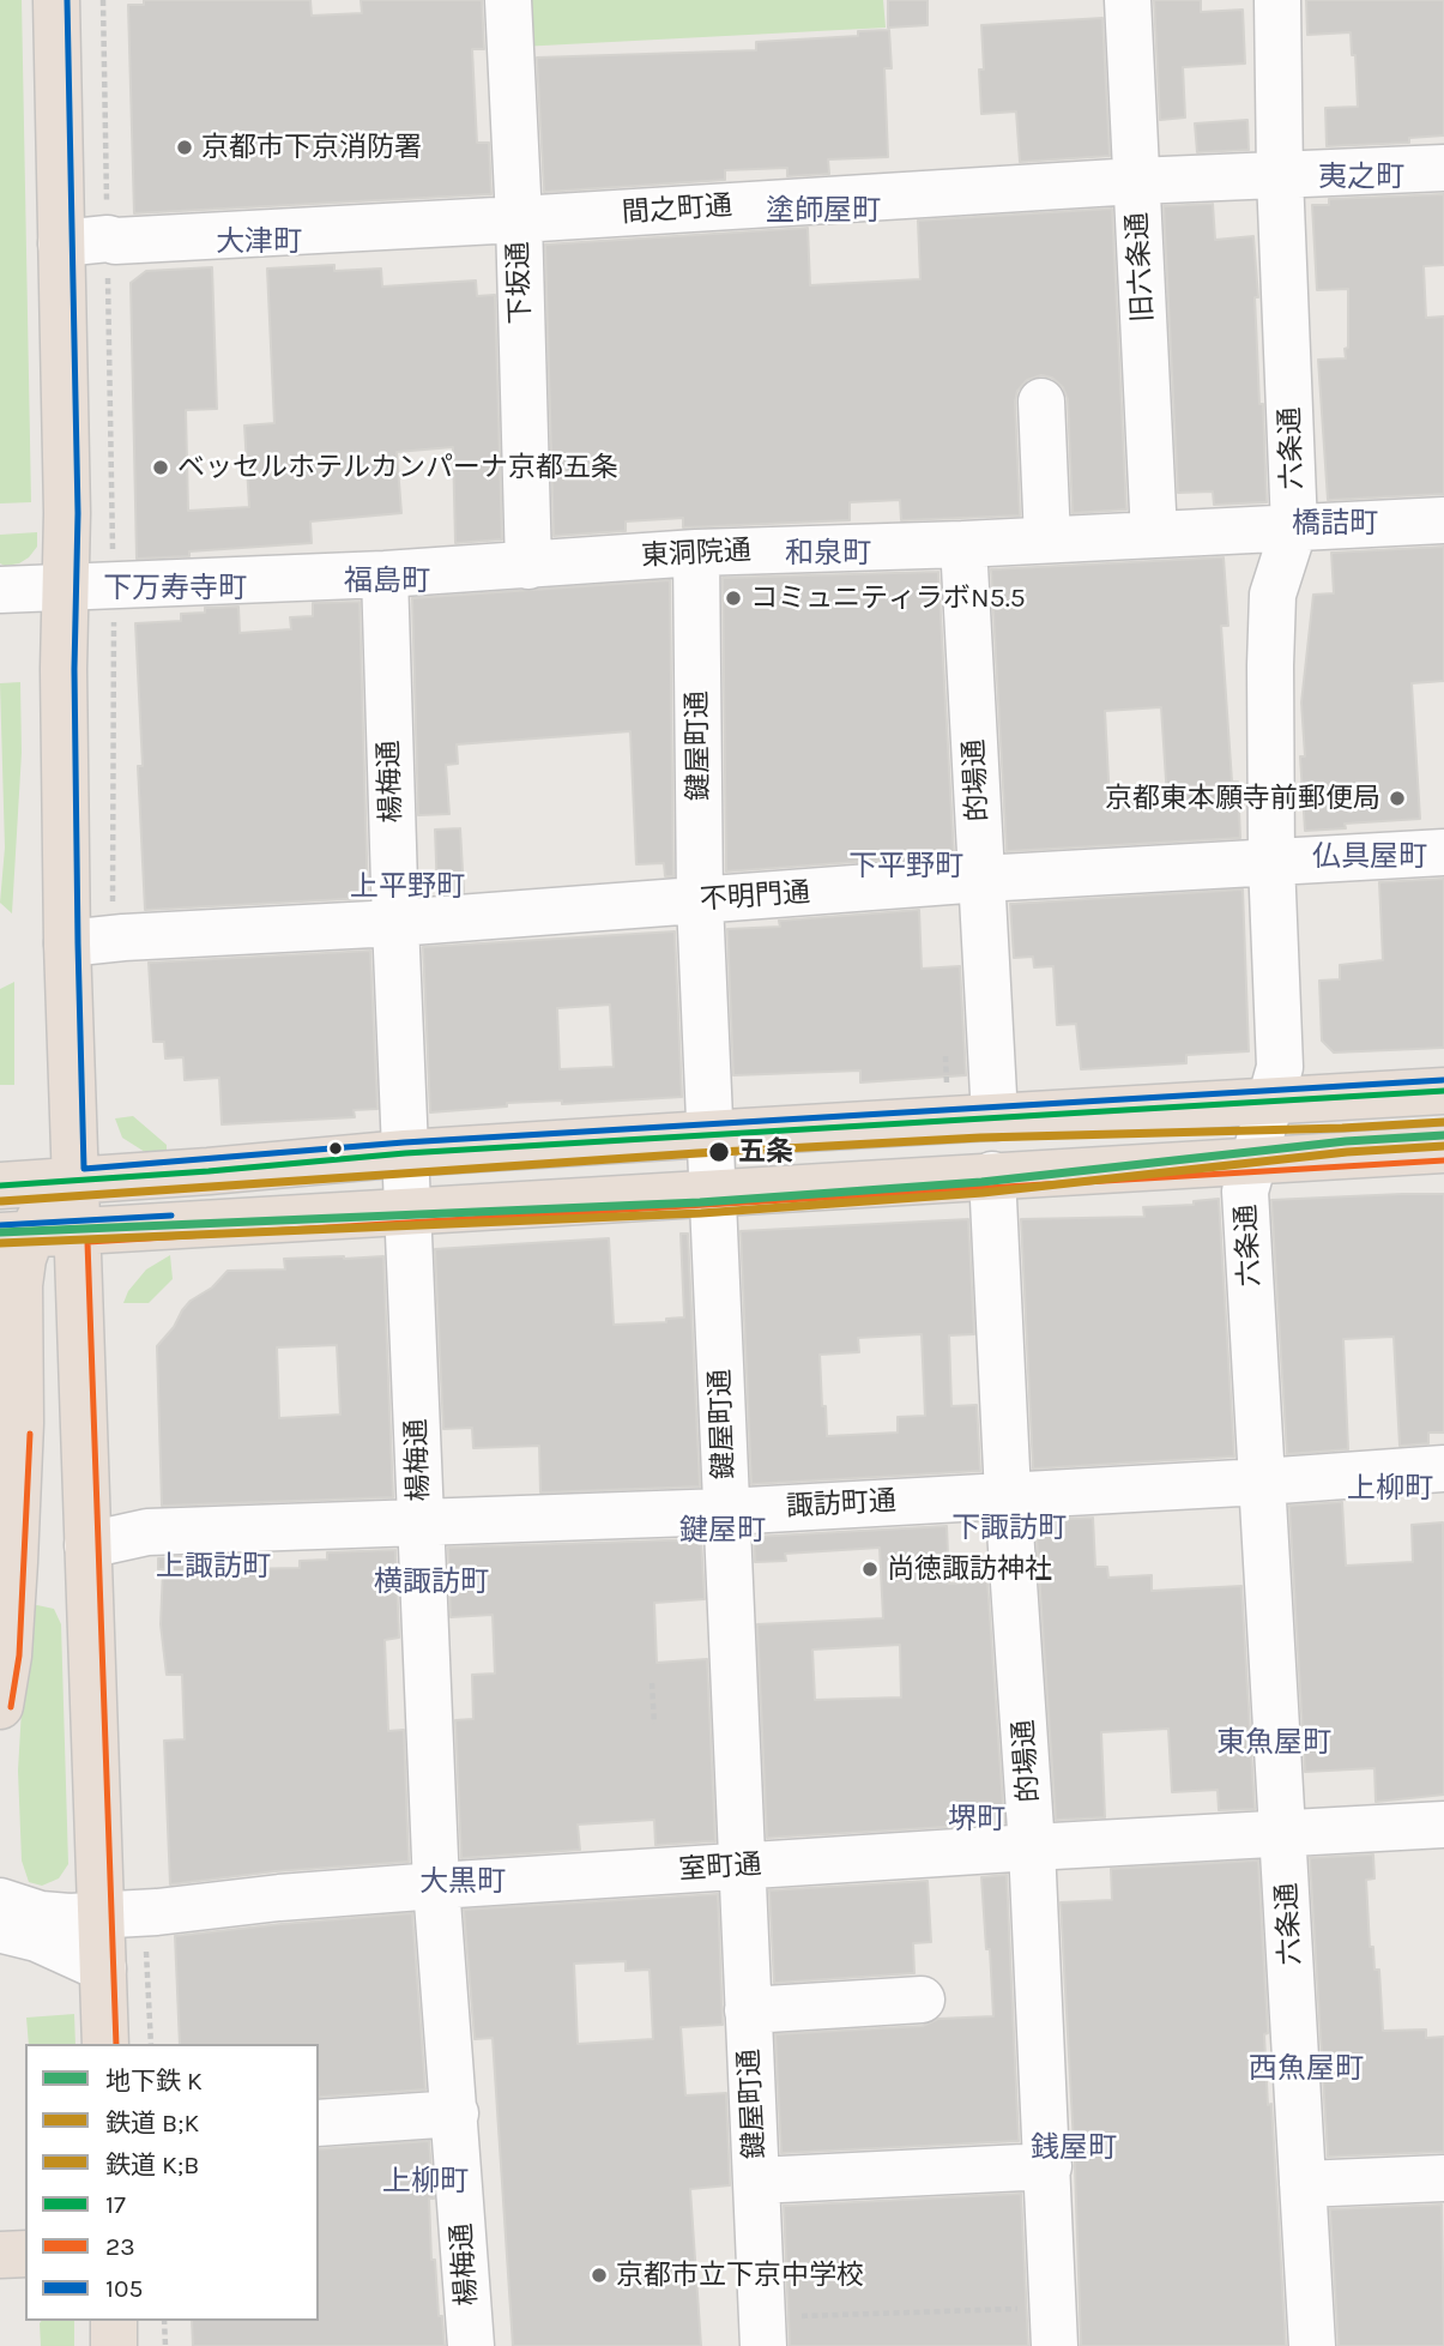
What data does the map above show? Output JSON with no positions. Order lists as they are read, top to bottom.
{
  "streets": {
    "street": [
      "間之町通",
      "旧六条通",
      "下坂通",
      "六条通",
      "東洞院通",
      "鍵屋町通",
      "的場通",
      "楊梅通",
      "不明門通",
      "諏訪町通",
      "室町通"
    ]
  },
  "crossings": [
    ["間之町通", "旧六条通"],
    ["間之町通", "下坂通"],
    ["間之町通", "六条通"],
    ["旧六条通", "東洞院通"],
    ["下坂通", "東洞院通"],
    ["六条通", "東洞院通"],
    ["六条通", "不明門通"],
    ["六条通", "諏訪町通"],
    ["六条通", "室町通"],
    ["東洞院通", "鍵屋町通"],
    ["東洞院通", "的場通"],
    ["東洞院通", "楊梅通"],
    ["鍵屋町通", "不明門通"],
    ["鍵屋町通", "諏訪町通"],
    ["鍵屋町通", "室町通"],
    ["的場通", "不明門通"],
    ["的場通", "諏訪町通"],
    ["的場通", "室町通"],
    ["楊梅通", "不明門通"],
    ["楊梅通", "諏訪町通"],
    ["楊梅通", "室町通"]
  ],
  "districts": [
    "夷之町",
    "塗師屋町",
    "大津町",
    "橋詰町",
    "和泉町",
    "福島町",
    "下万寿寺町",
    "仏具屋町",
    "下平野町",
    "上平野町",
    "上柳町",
    "下諏訪町",
    "鍵屋町",
    "上諏訪町",
    "横諏訪町",
    "東魚屋町",
    "堺町",
    "大黒町",
    "西魚屋町",
    "銭屋町",
    "上柳町"
  ],
  "places": [
    "京都市下京消防署",
    "ベッセルホテルカンパーナ京都五条",
    "コミュニティラボN5.5",
    "京都東本願寺前郵便局",
    "五条",
    "尚徳諏訪神社",
    "京都市立下京中学校"
  ],
  "lines": [
    "transit line 105",
    "transit line 17",
    "rail line K;B",
    "metro line K",
    "rail line B;K",
    "transit line 23"
  ],
  "legend": [
    "地下鉄 K",
    "鉄道 B;K",
    "鉄道 K;B",
    "17",
    "23",
    "105"
  ]
}
